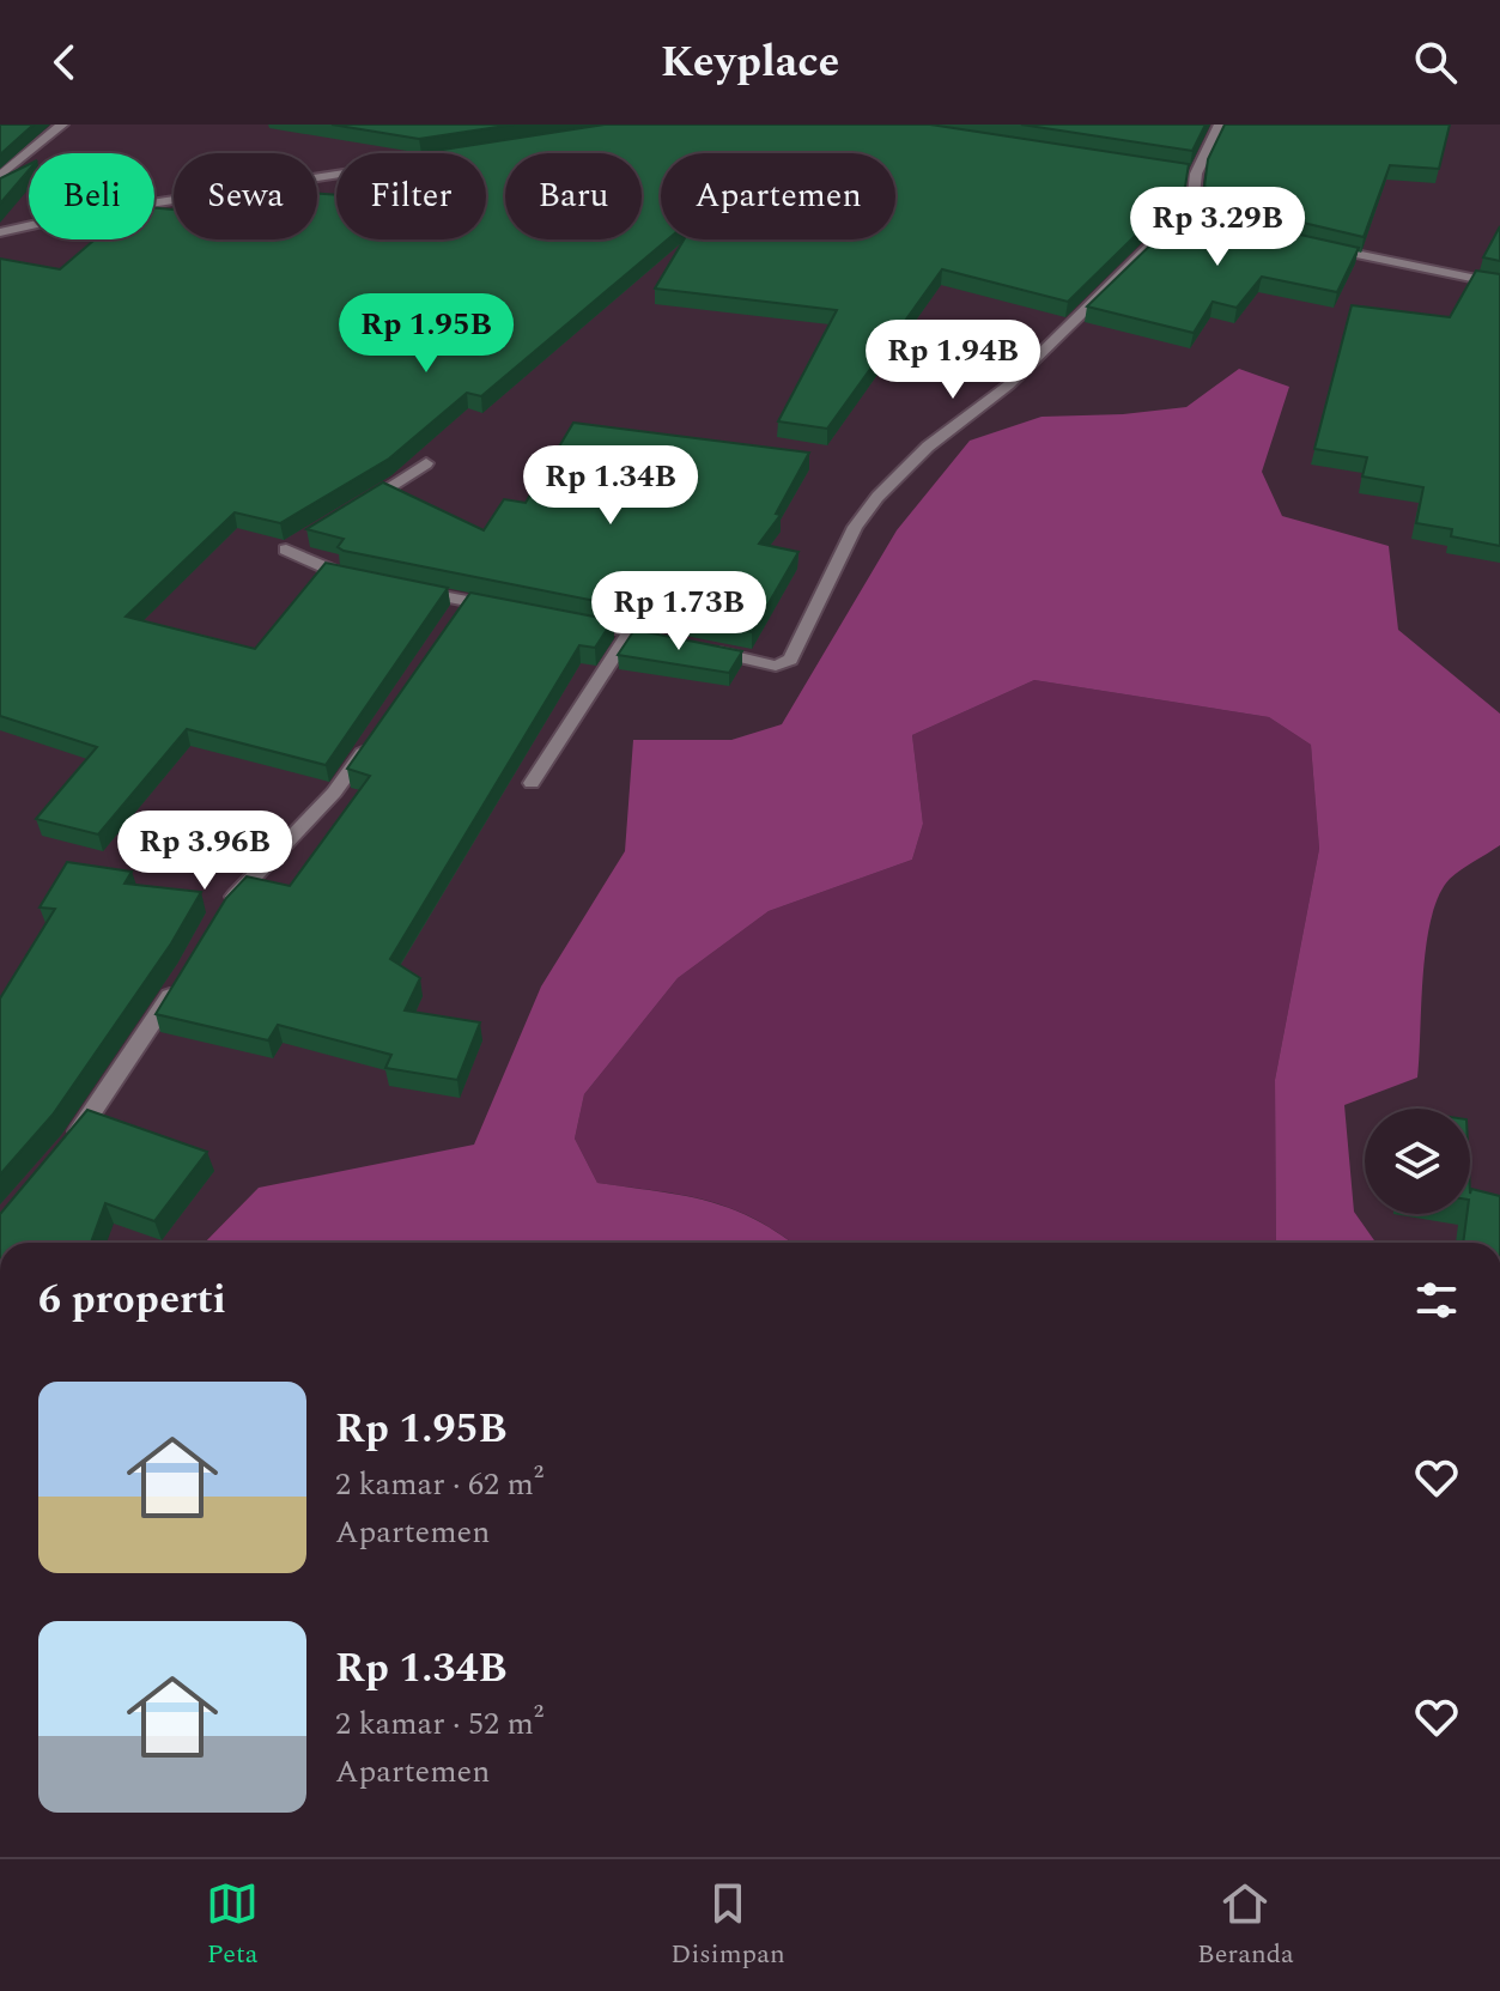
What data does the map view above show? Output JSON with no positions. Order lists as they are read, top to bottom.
{
  "page": {
    "header": "Keyplace",
    "chip": [
      "Beli",
      "Sewa",
      "Filter",
      "Baru",
      "Apartemen"
    ],
    "price": [
      "Rp 3.29B",
      "Rp 1.95B",
      "Rp 1.94B",
      "Rp 1.34B",
      "Rp 1.73B",
      "Rp 3.96B"
    ],
    "heading": "6 properti",
    "list": [
      {
        "name": "Rp 1.95B",
        "note": "2 kamar · 62 m² · Apartemen"
      },
      {
        "name": "Rp 1.34B",
        "note": "2 kamar · 52 m² · Apartemen"
      }
    ],
    "tabs": ["Peta", "Disimpan", "Beranda"]
  }
}
